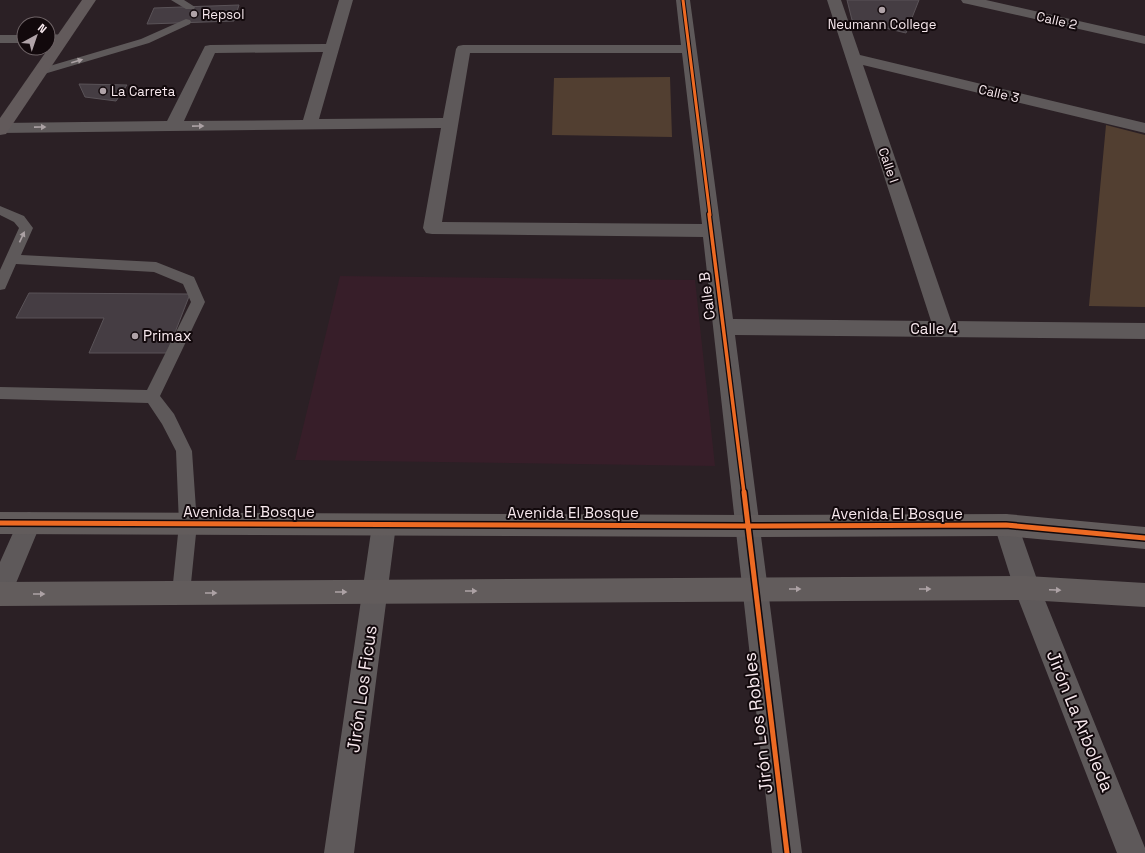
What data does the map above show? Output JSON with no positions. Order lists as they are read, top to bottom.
{
  "streets": {
    "street": [
      "Calle 2",
      "Calle 3",
      "Calle I",
      "Calle B",
      "Calle 4",
      "Avenida El Bosque",
      "Jirón Los Ficus",
      "Jirón La Arboleda",
      "Jirón Los Robles"
    ]
  },
  "crossings": [
    ["Calle 3", "Calle I"],
    ["Calle I", "Calle 4"],
    ["Calle B", "Calle 4"],
    ["Calle B", "Avenida El Bosque"],
    ["Calle B", "Jirón Los Robles"],
    ["Avenida El Bosque", "Jirón Los Ficus"],
    ["Avenida El Bosque", "Jirón La Arboleda"]
  ],
  "places": [
    "Neumann College",
    "Repsol",
    "La Carreta",
    "Primax"
  ],
  "north": "top right"
}
